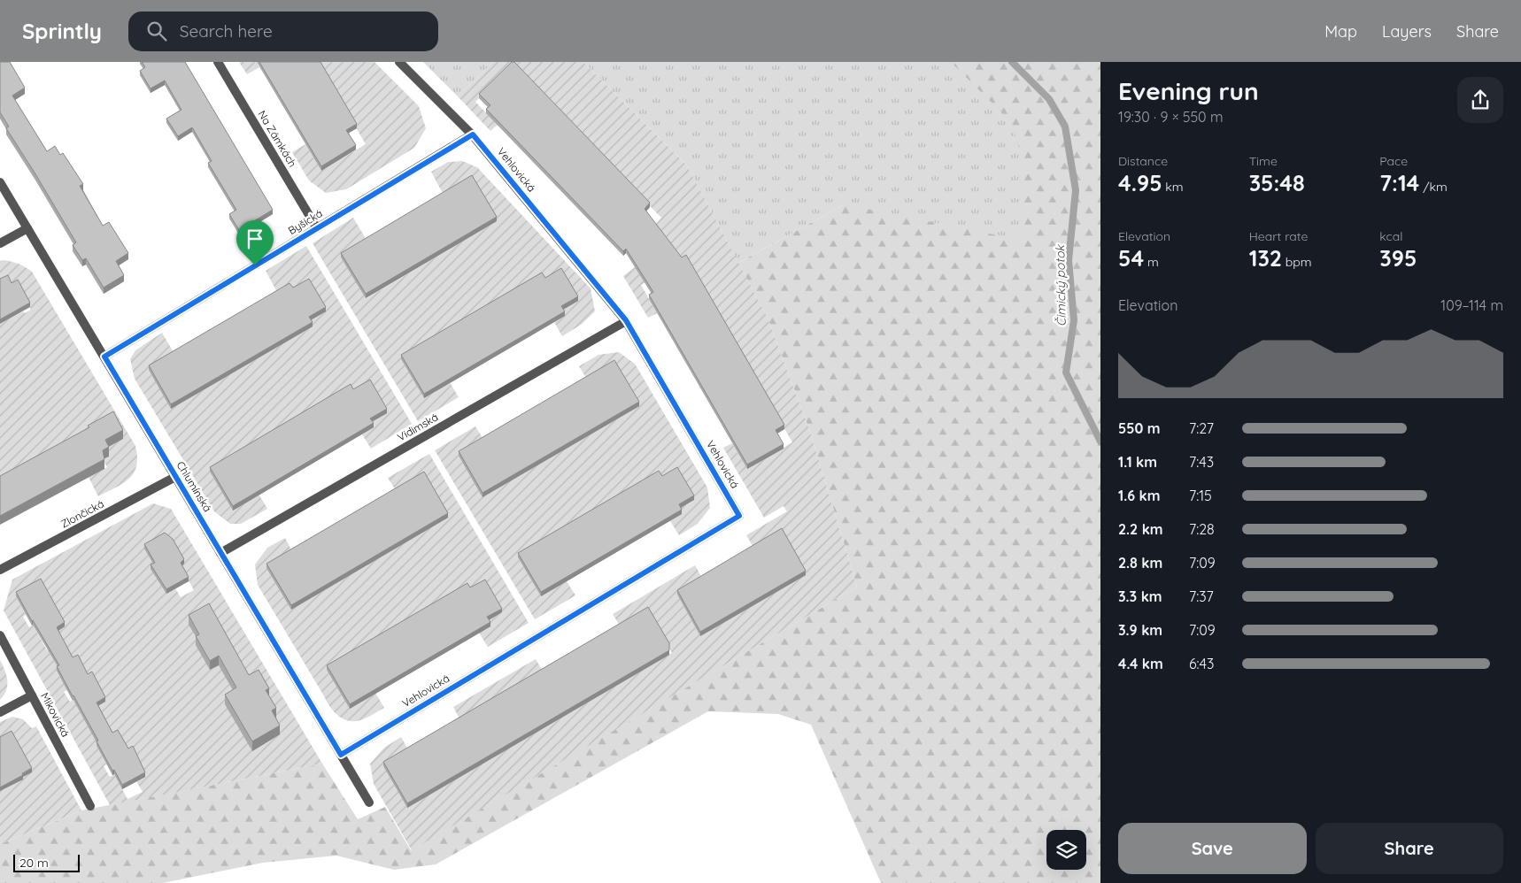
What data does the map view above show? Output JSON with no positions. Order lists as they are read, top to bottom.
{
  "streets": {
    "street": [
      "Na Zámkách",
      "Vehlovická",
      "Byšická",
      "Vidimská",
      "Chlumínská",
      "Zlončická",
      "Mikovická"
    ]
  },
  "crossings": [
    ["Na Zámkách", "Byšická"],
    ["Vehlovická", "Byšická"],
    ["Vehlovická", "Vidimská"],
    ["Vehlovická", "Chlumínská"],
    ["Byšická", "Chlumínská"],
    ["Vidimská", "Chlumínská"],
    ["Chlumínská", "Zlončická"]
  ],
  "water": ["Čimický potok"],
  "scale_bar": "20 m",
  "page": {
    "header": "Sprintly",
    "search": "Search here",
    "nav": ["Map", "Layers", "Share"],
    "heading": ["Evening run", "19:30 · 9 × 550 m"],
    "stats": [
      ["Distance", "4.95 km"],
      ["Time", "35:48"],
      ["Pace", "7:14 /km"],
      ["Elevation", "54 m"],
      ["Heart rate", "132 bpm"],
      ["kcal", "395"]
    ],
    "chart": ["Elevation", "109–114 m"],
    "list": [
      {
        "name": "550 m",
        "note": "7:27"
      },
      {
        "name": "1.1 km",
        "note": "7:43"
      },
      {
        "name": "1.6 km",
        "note": "7:15"
      },
      {
        "name": "2.2 km",
        "note": "7:28"
      },
      {
        "name": "2.8 km",
        "note": "7:09"
      },
      {
        "name": "3.3 km",
        "note": "7:37"
      },
      {
        "name": "3.9 km",
        "note": "7:09"
      },
      {
        "name": "4.4 km",
        "note": "6:43"
      }
    ],
    "buttons": ["Save", "Share"],
    "scale": "20 m"
  }
}
